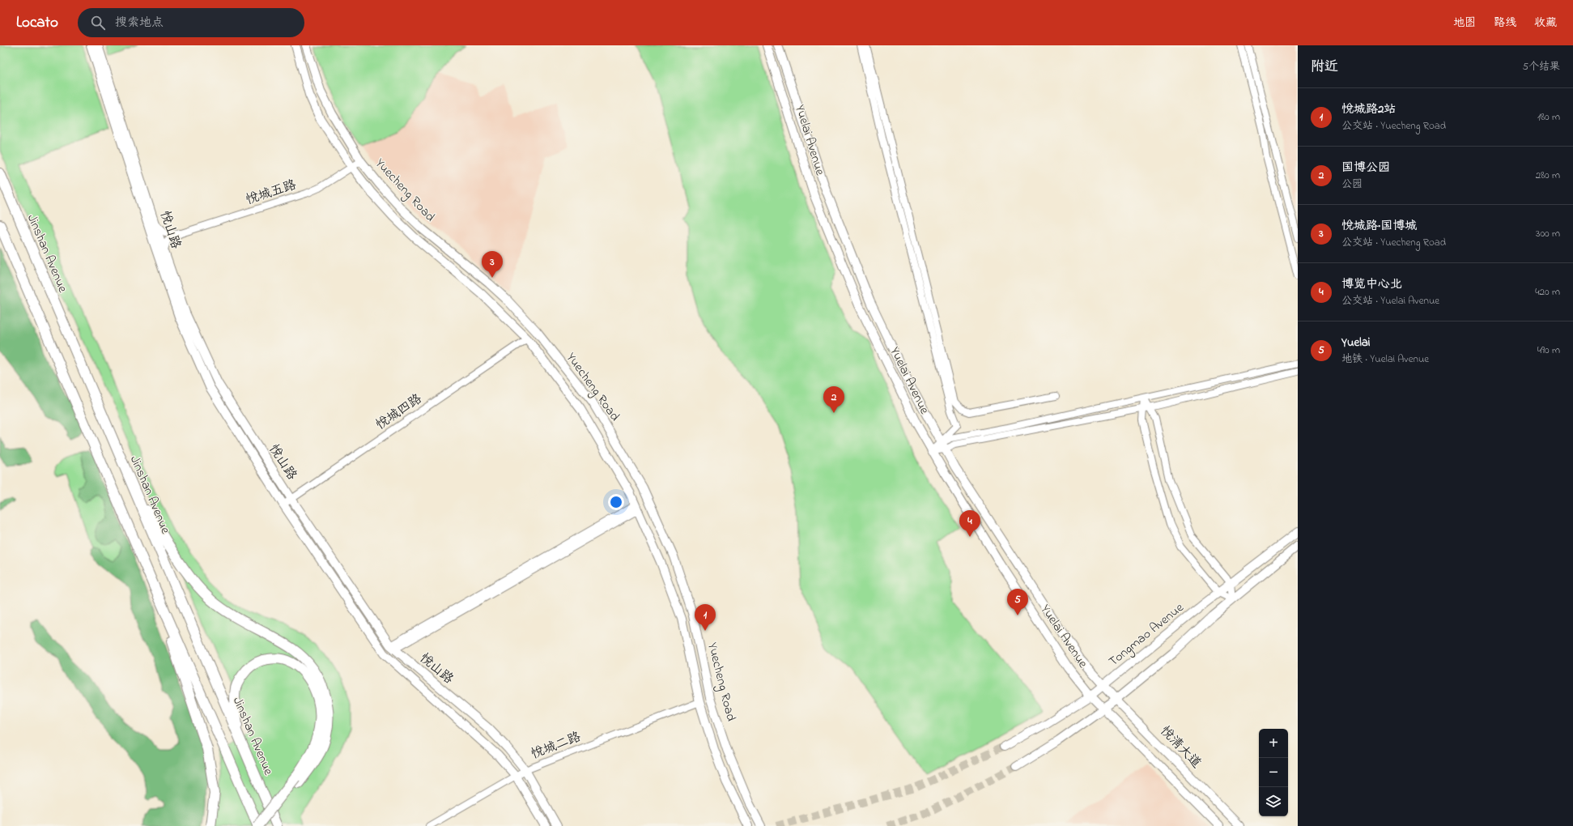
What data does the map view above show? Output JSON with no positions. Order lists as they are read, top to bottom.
{
  "streets": {
    "highway": ["Jinshan Avenue"],
    "main road": [
      "Yuelai Avenue",
      "Yuecheng Road",
      "悦山路",
      "Tongmao Avenue",
      "悦清大道"
    ],
    "street": ["悦城五路", "悦城四路", "悦城二路"]
  },
  "crossings": [
    ["Yuelai Avenue", "Tongmao Avenue"],
    ["Yuelai Avenue", "悦清大道"],
    ["Yuecheng Road", "悦城五路"],
    ["Yuecheng Road", "悦城四路"],
    ["Yuecheng Road", "悦城二路"],
    ["悦山路", "悦城四路"],
    ["悦山路", "悦城二路"],
    ["Tongmao Avenue", "悦清大道"]
  ],
  "page": {
    "header": "Locato",
    "search": "搜索地点",
    "nav": ["地图", "路线", "收藏"],
    "heading": ["附近", "5个结果"],
    "list": [
      {
        "mark": "1",
        "name": "悦城路2站",
        "note": "公交站 · Yuecheng Road",
        "value": "180 m"
      },
      {
        "mark": "2",
        "name": "国博公园",
        "note": "公园",
        "value": "280 m"
      },
      {
        "mark": "3",
        "name": "悦城路·国博城",
        "note": "公交站 · Yuecheng Road",
        "value": "300 m"
      },
      {
        "mark": "4",
        "name": "博览中心北",
        "note": "公交站 · Yuelai Avenue",
        "value": "420 m"
      },
      {
        "mark": "5",
        "name": "Yuelai",
        "note": "地铁 · Yuelai Avenue",
        "value": "490 m"
      }
    ],
    "pins": [
      "3",
      "2",
      "4",
      "5",
      "1"
    ],
    "map_buttons": ["+", "−"]
  }
}
